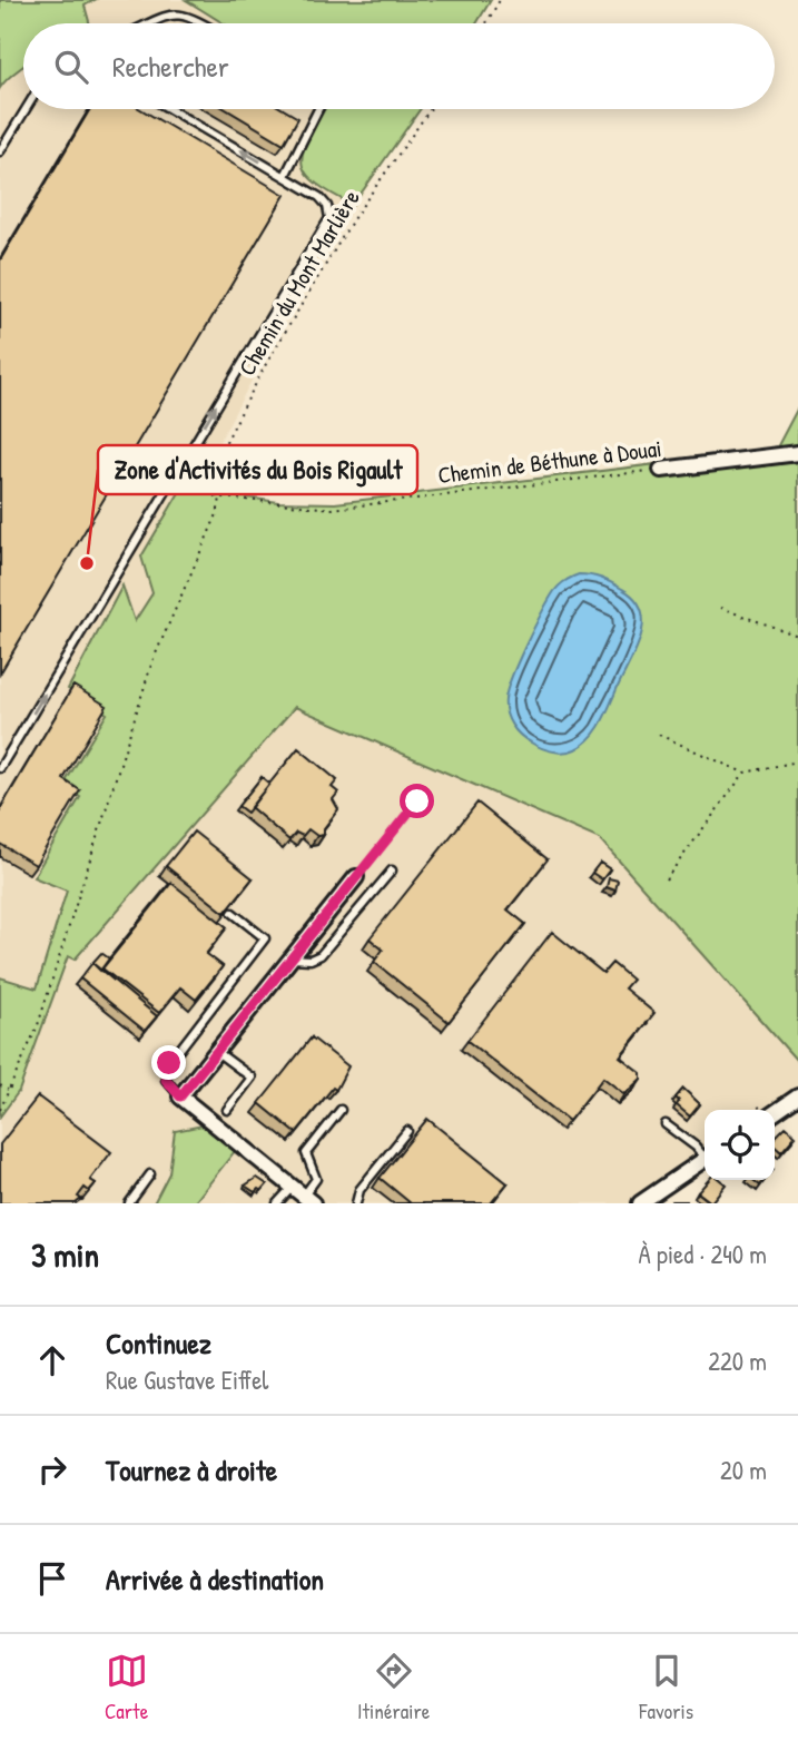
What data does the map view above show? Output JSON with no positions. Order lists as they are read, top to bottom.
{
  "streets": {
    "street": ["Chemin de Béthune à Douai"],
    "path": ["Chemin du Mont Marlière"]
  },
  "crossings": [
    ["Chemin du Mont Marlière", "Chemin de Béthune à Douai"]
  ],
  "places": ["Zone d'Activités du Bois Rigault"],
  "page": {
    "search": "Rechercher",
    "heading": ["3 min", "À pied · 240 m"],
    "list": [
      ["Continuez", "Rue Gustave Eiffel", "220 m"],
      ["Tournez à droite", "20 m"],
      "Arrivée à destination"
    ],
    "nav": ["Carte", "Itinéraire", "Favoris"]
  }
}
